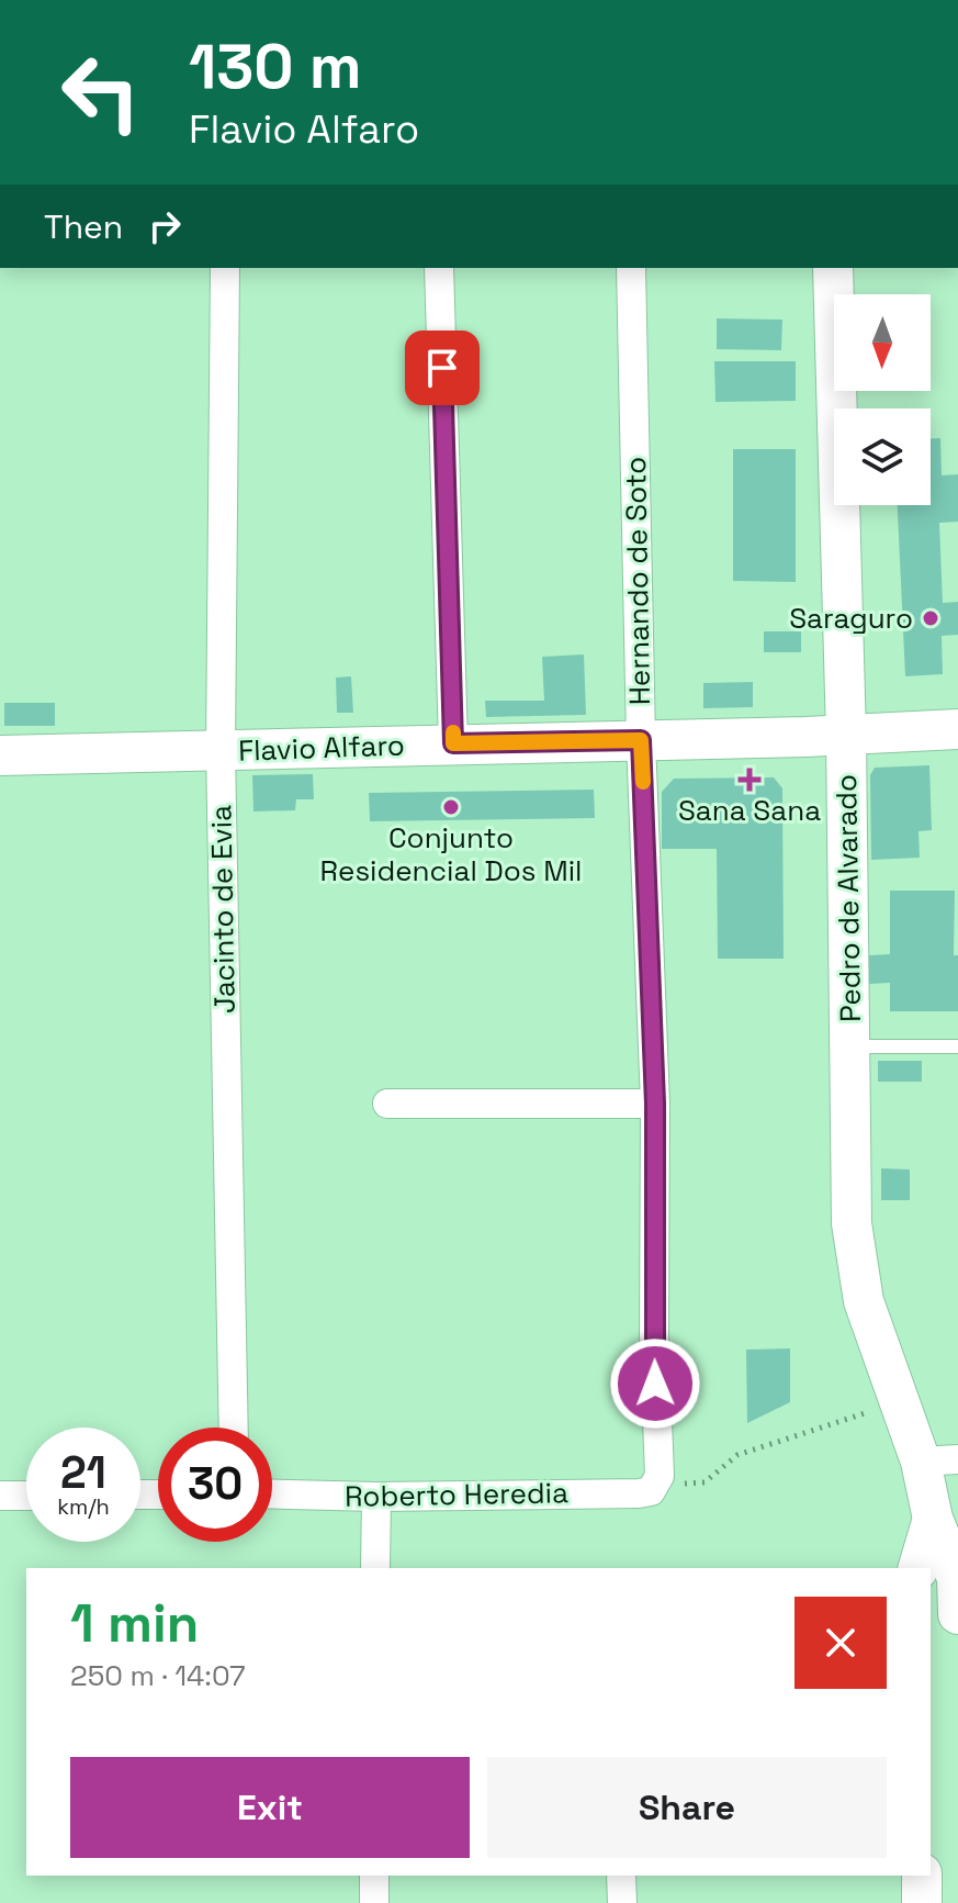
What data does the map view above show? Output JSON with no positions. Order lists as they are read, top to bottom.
{
  "streets": {
    "street": [
      "Hernando de Soto",
      "Flavio Alfaro",
      "Pedro de Alvarado",
      "Jacinto de Evia",
      "Roberto Heredia"
    ]
  },
  "crossings": [
    ["Hernando de Soto", "Flavio Alfaro"],
    ["Hernando de Soto", "Roberto Heredia"],
    ["Flavio Alfaro", "Pedro de Alvarado"],
    ["Flavio Alfaro", "Jacinto de Evia"]
  ],
  "places": {
    "other": ["Saraguro", "Conjunto Residencial Dos Mil"],
    "health": ["Sana Sana"]
  },
  "north": "bottom",
  "page": {
    "turn": ["130 m", "Flavio Alfaro"],
    "then": "Then",
    "speed": "21 km/h",
    "limit": "30",
    "heading": ["1 min", "250 m · 14:07"],
    "buttons": ["Exit", "Share"]
  }
}
